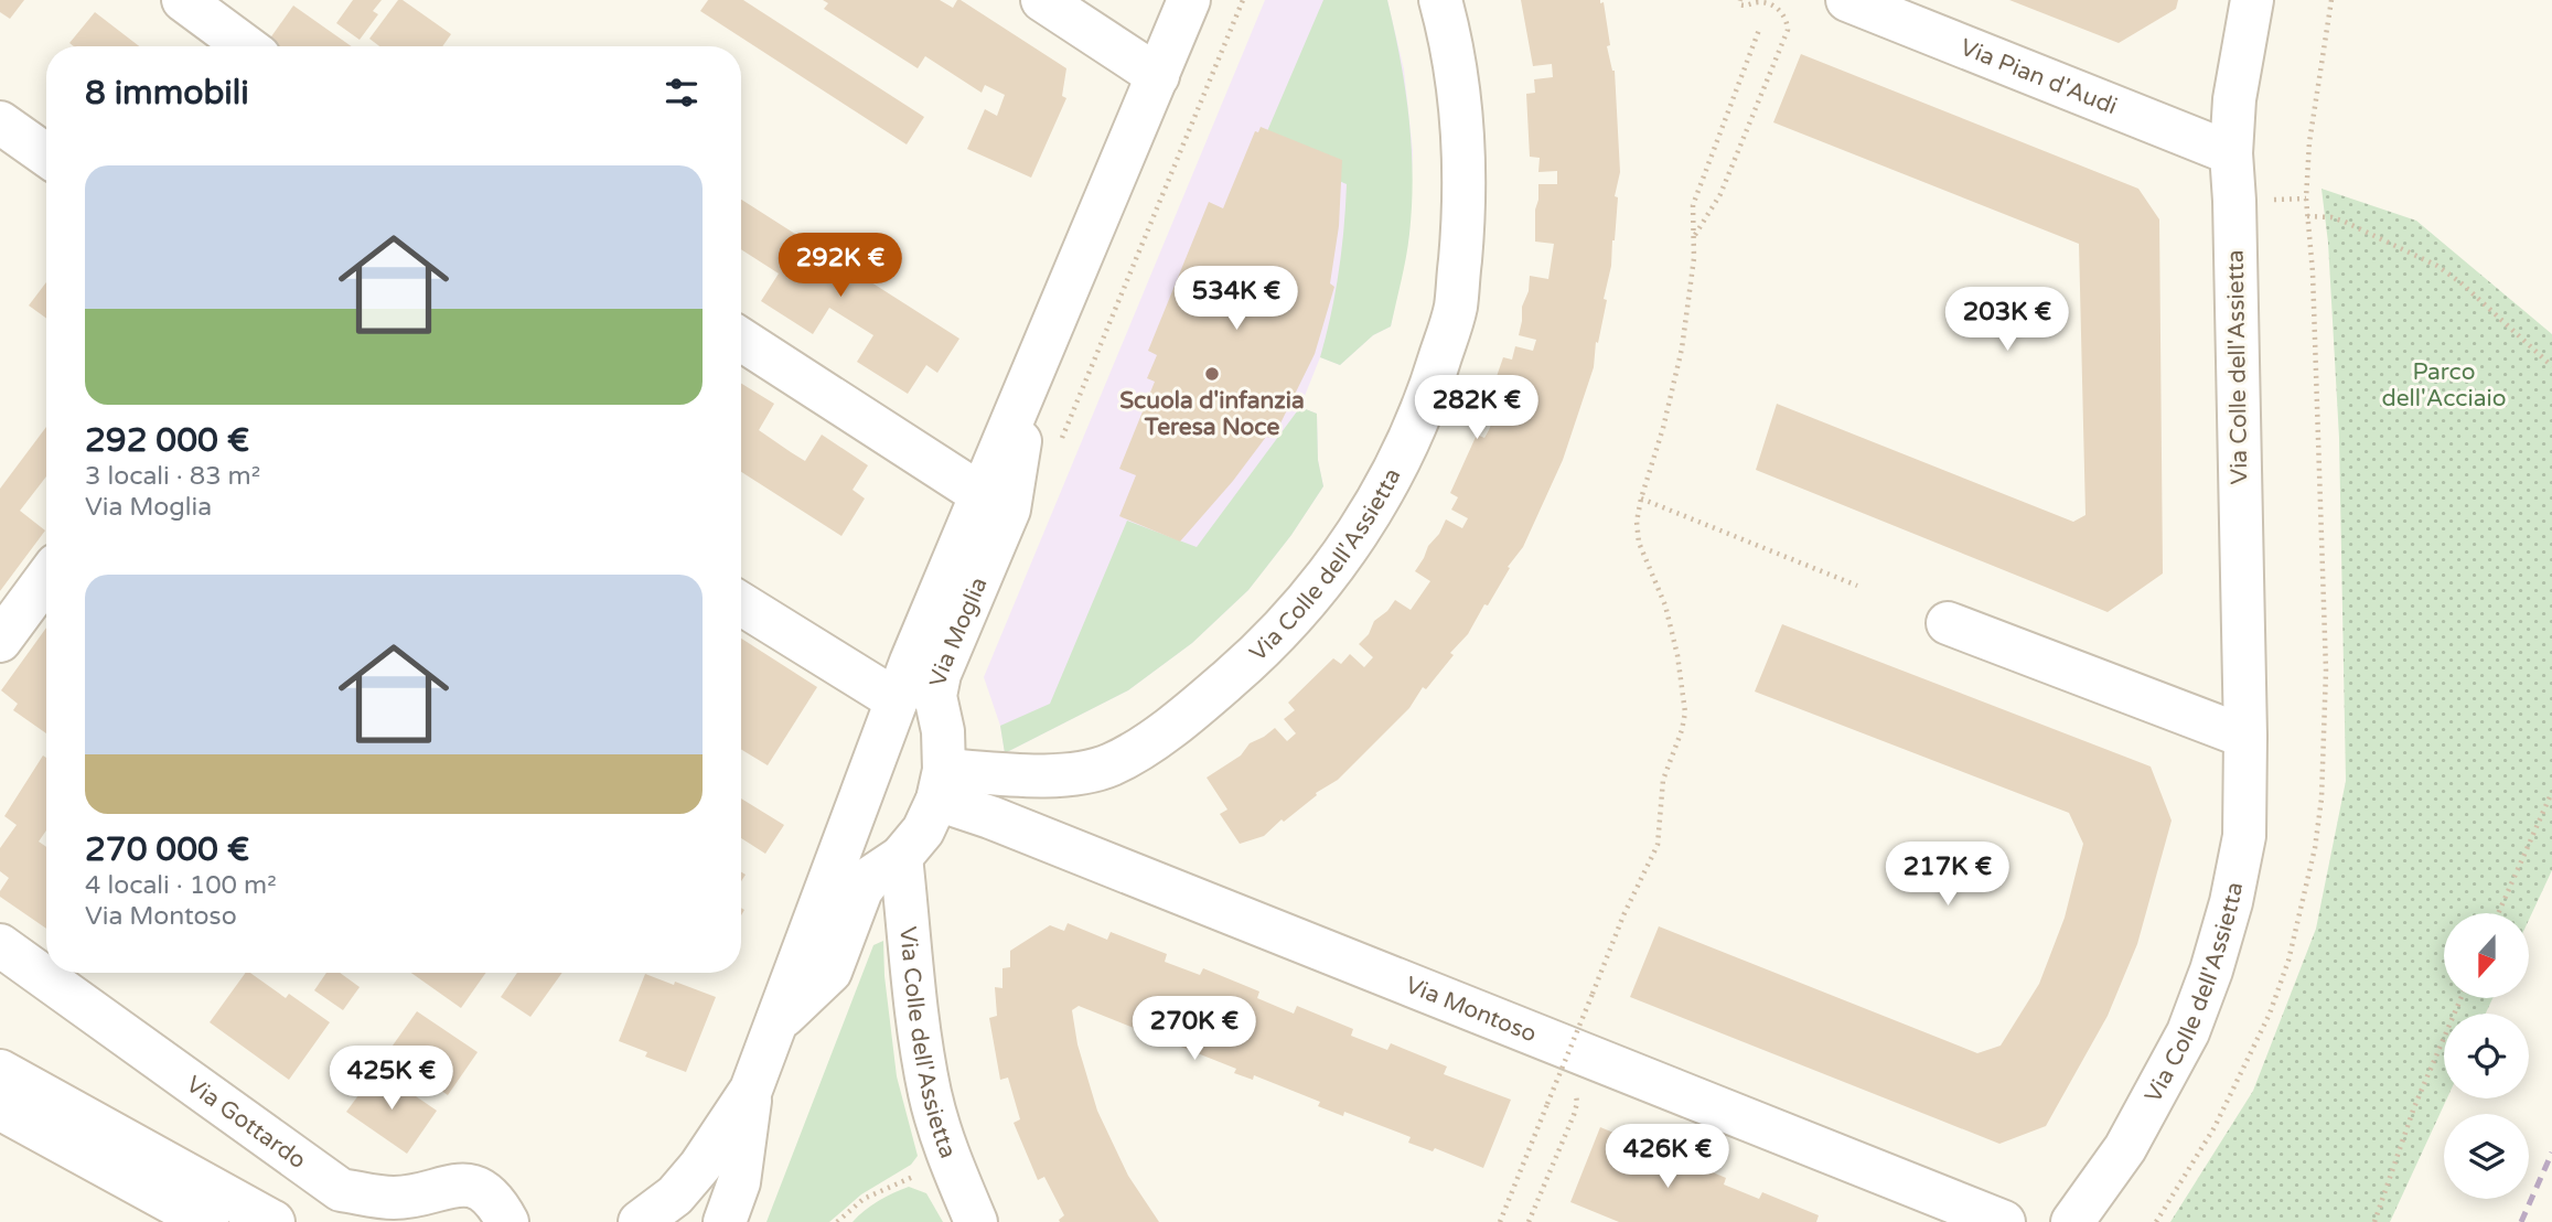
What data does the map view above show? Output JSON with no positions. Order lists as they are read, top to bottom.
{
  "streets": {
    "street": [
      "Via Pian d'Audi",
      "Via Colle dell'Assietta",
      "Via Moglia",
      "Via Montoso",
      "Via Gottardo"
    ]
  },
  "crossings": [
    ["Via Pian d'Audi", "Via Colle dell'Assietta"],
    ["Via Colle dell'Assietta", "Via Moglia"],
    ["Via Colle dell'Assietta", "Via Montoso"],
    ["Via Moglia", "Via Montoso"]
  ],
  "parks": ["Parco dell'Acciaio"],
  "places": ["Scuola d'infanzia Teresa Noce"],
  "north": "bottom",
  "page": {
    "heading": "8 immobili",
    "list": [
      {
        "name": "292 000 €",
        "note": "3 locali · 83 m² · Via Moglia"
      },
      {
        "name": "270 000 €",
        "note": "4 locali · 100 m² · Via Montoso"
      }
    ],
    "price": [
      "292K €",
      "534K €",
      "203K €",
      "282K €",
      "217K €",
      "270K €",
      "425K €",
      "426K €"
    ]
  }
}
